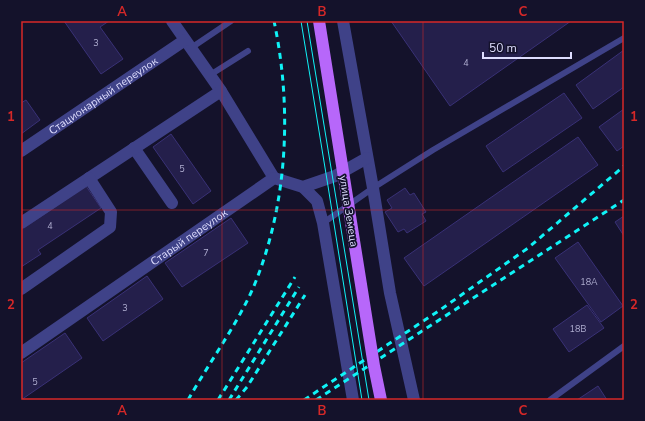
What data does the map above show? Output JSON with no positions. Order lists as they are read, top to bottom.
{
  "streets": {
    "main road": ["улица Земеца"],
    "street": ["Стационарный переулок", "Старый переулок"]
  },
  "house_numbers": [
    "3",
    "4",
    "5",
    "4",
    "7",
    "18А",
    "3",
    "18В",
    "5"
  ],
  "scale_bar": "50 m",
  "grid": {
    "columns": ["A", "B", "C"],
    "rows": ["1", "2"]
  }
}
